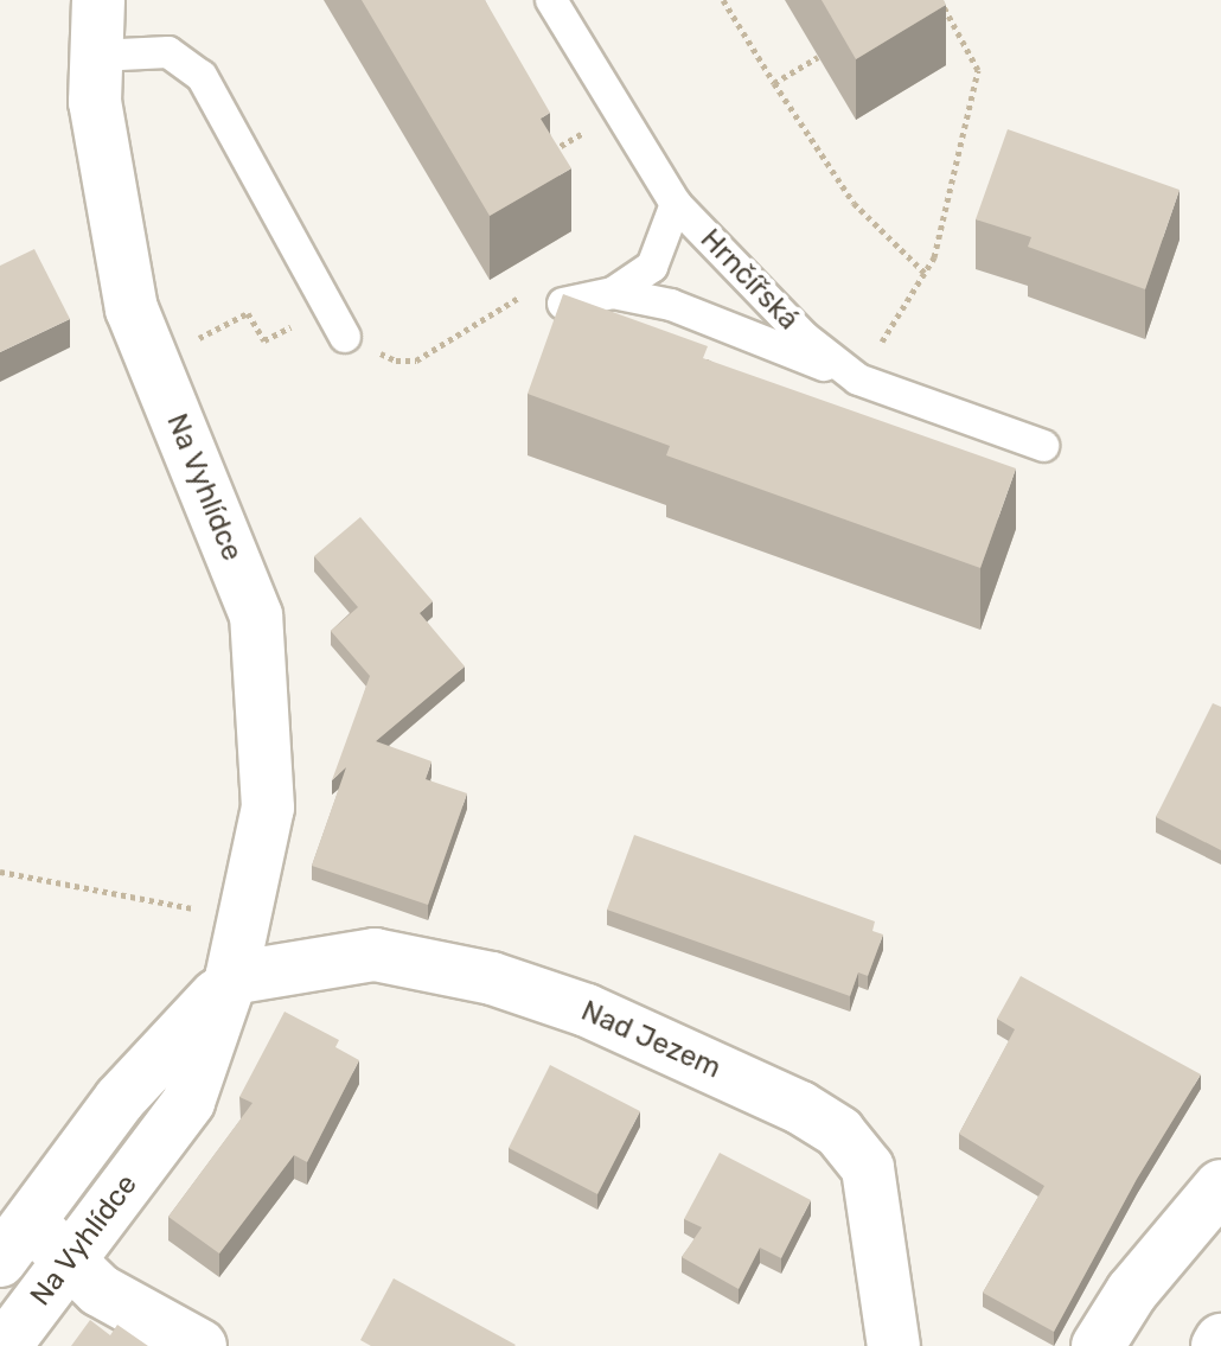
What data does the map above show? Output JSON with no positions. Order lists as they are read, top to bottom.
{
  "streets": {
    "street": ["Na Vyhlídce", "Nad Jezem"],
    "lane": ["Hrnčířská"]
  },
  "crossings": [
    ["Na Vyhlídce", "Nad Jezem"]
  ]
}
